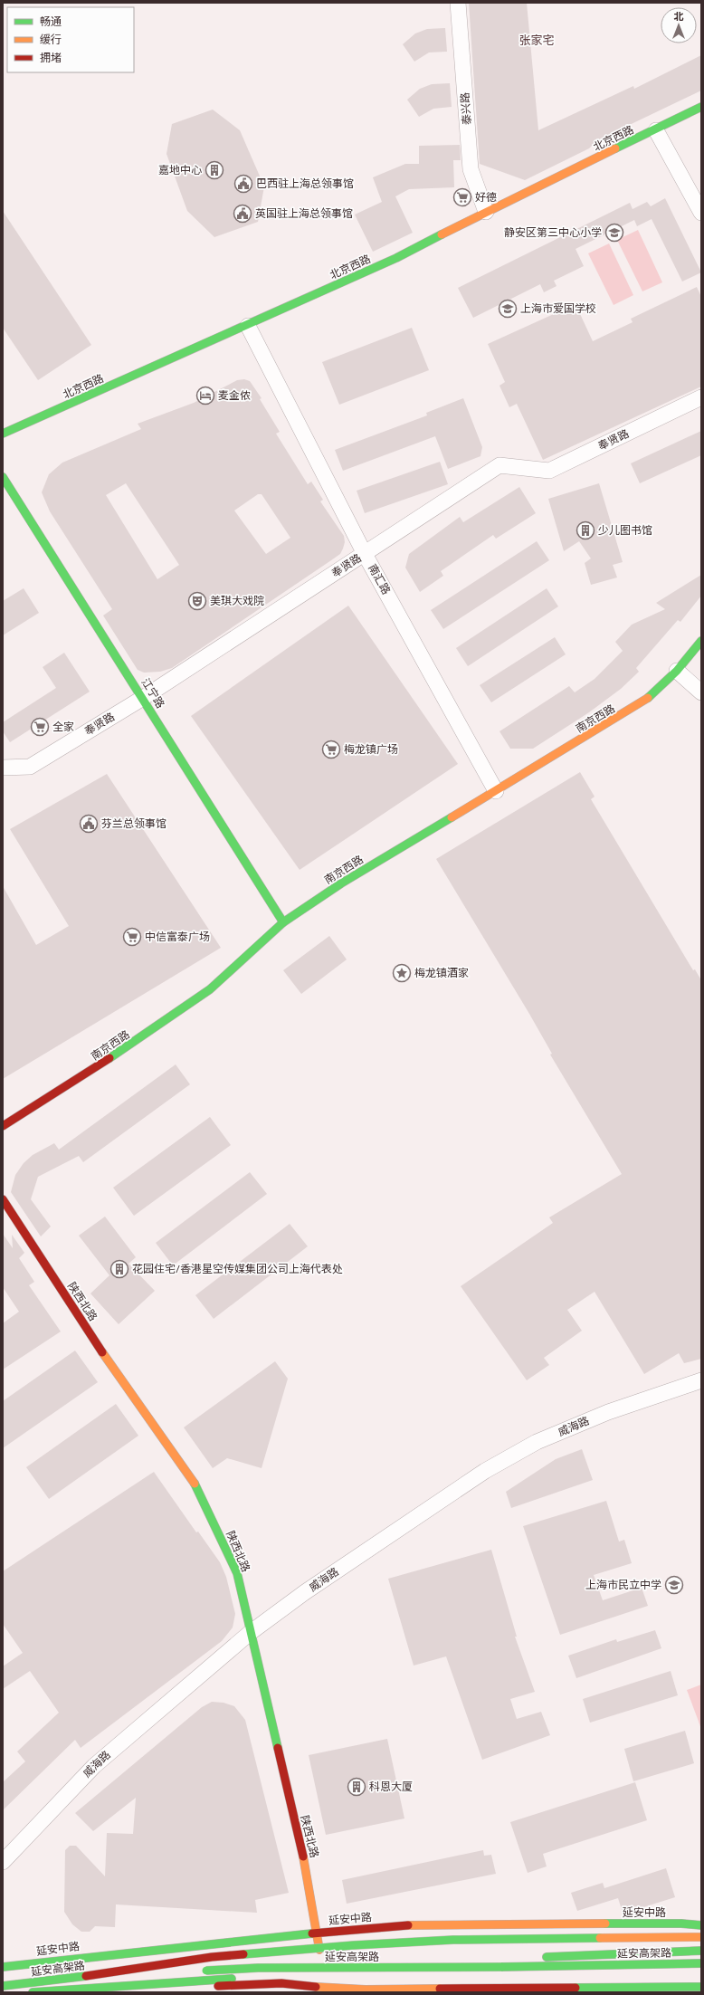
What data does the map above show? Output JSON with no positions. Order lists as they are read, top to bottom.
{
  "streets": {
    "main road": [
      "北京西路",
      "江宁路",
      "南京西路",
      "陕西北路",
      "延安中路",
      "延安高架路"
    ],
    "street": [
      "泰兴路",
      "奉贤路",
      "南汇路",
      "威海路"
    ]
  },
  "crossings": [
    ["泰兴路", "北京西路"],
    ["北京西路", "南汇路"],
    ["奉贤路", "南汇路"],
    ["奉贤路", "江宁路"],
    ["南汇路", "南京西路"],
    ["江宁路", "南京西路"],
    ["陕西北路", "威海路"],
    ["陕西北路", "延安中路"]
  ],
  "districts": ["张家宅"],
  "places": {
    "building": [
      "嘉地中心",
      "少儿图书馆",
      "花园住宅/香港星空传媒集团公司上海代表处",
      "科恩大厦"
    ],
    "public building": ["巴西驻上海总领事馆", "英国驻上海总领事馆", "芬兰总领事馆"],
    "supermarket": [
      "好德",
      "全家",
      "梅龙镇广场",
      "中信富泰广场"
    ],
    "school or university": ["静安区第三中心小学", "上海市爱国学校", "上海市民立中学"],
    "hotel": ["麦金侬"],
    "theatre": ["美琪大戏院"],
    "place": ["梅龙镇酒家"]
  },
  "legend": ["畅通", "缓行", "拥堵"],
  "north": "top"
}
